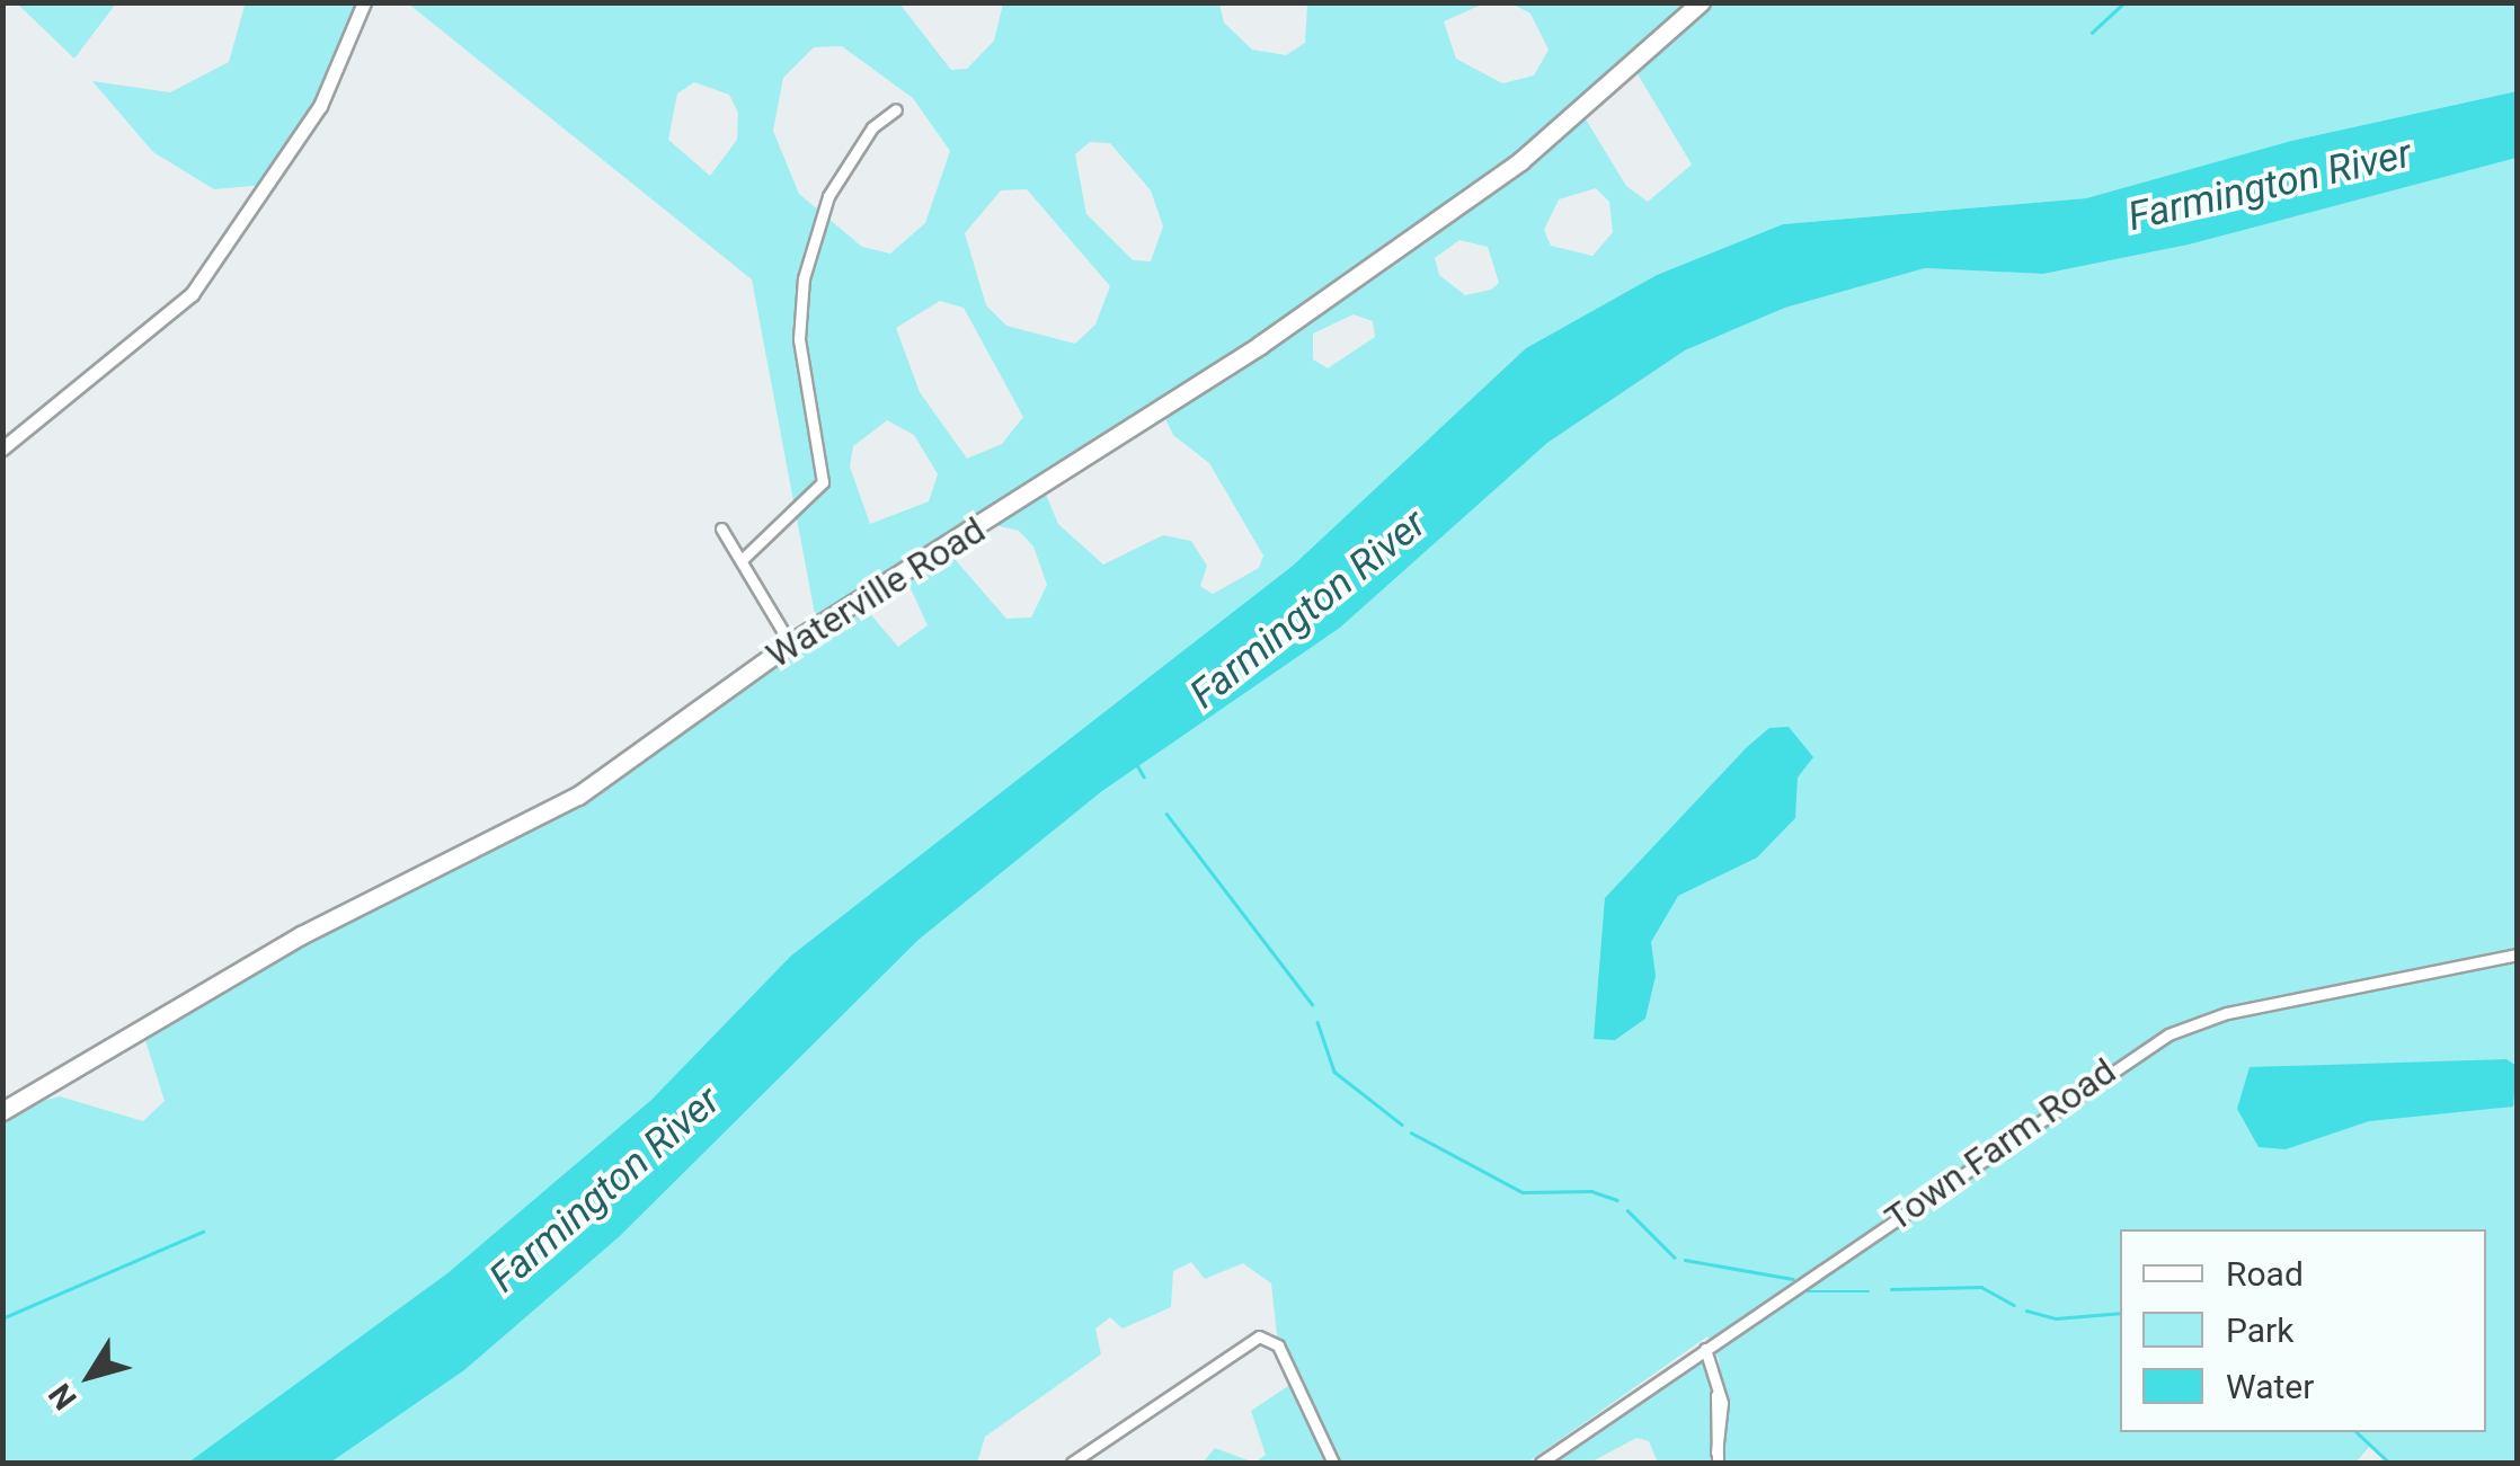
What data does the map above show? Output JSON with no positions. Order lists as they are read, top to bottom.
{
  "streets": {
    "highway": ["Waterville Road"],
    "street": ["Town Farm Road"]
  },
  "water": ["Farmington River"],
  "legend": ["Road", "Park", "Water"],
  "north": "bottom left"
}
